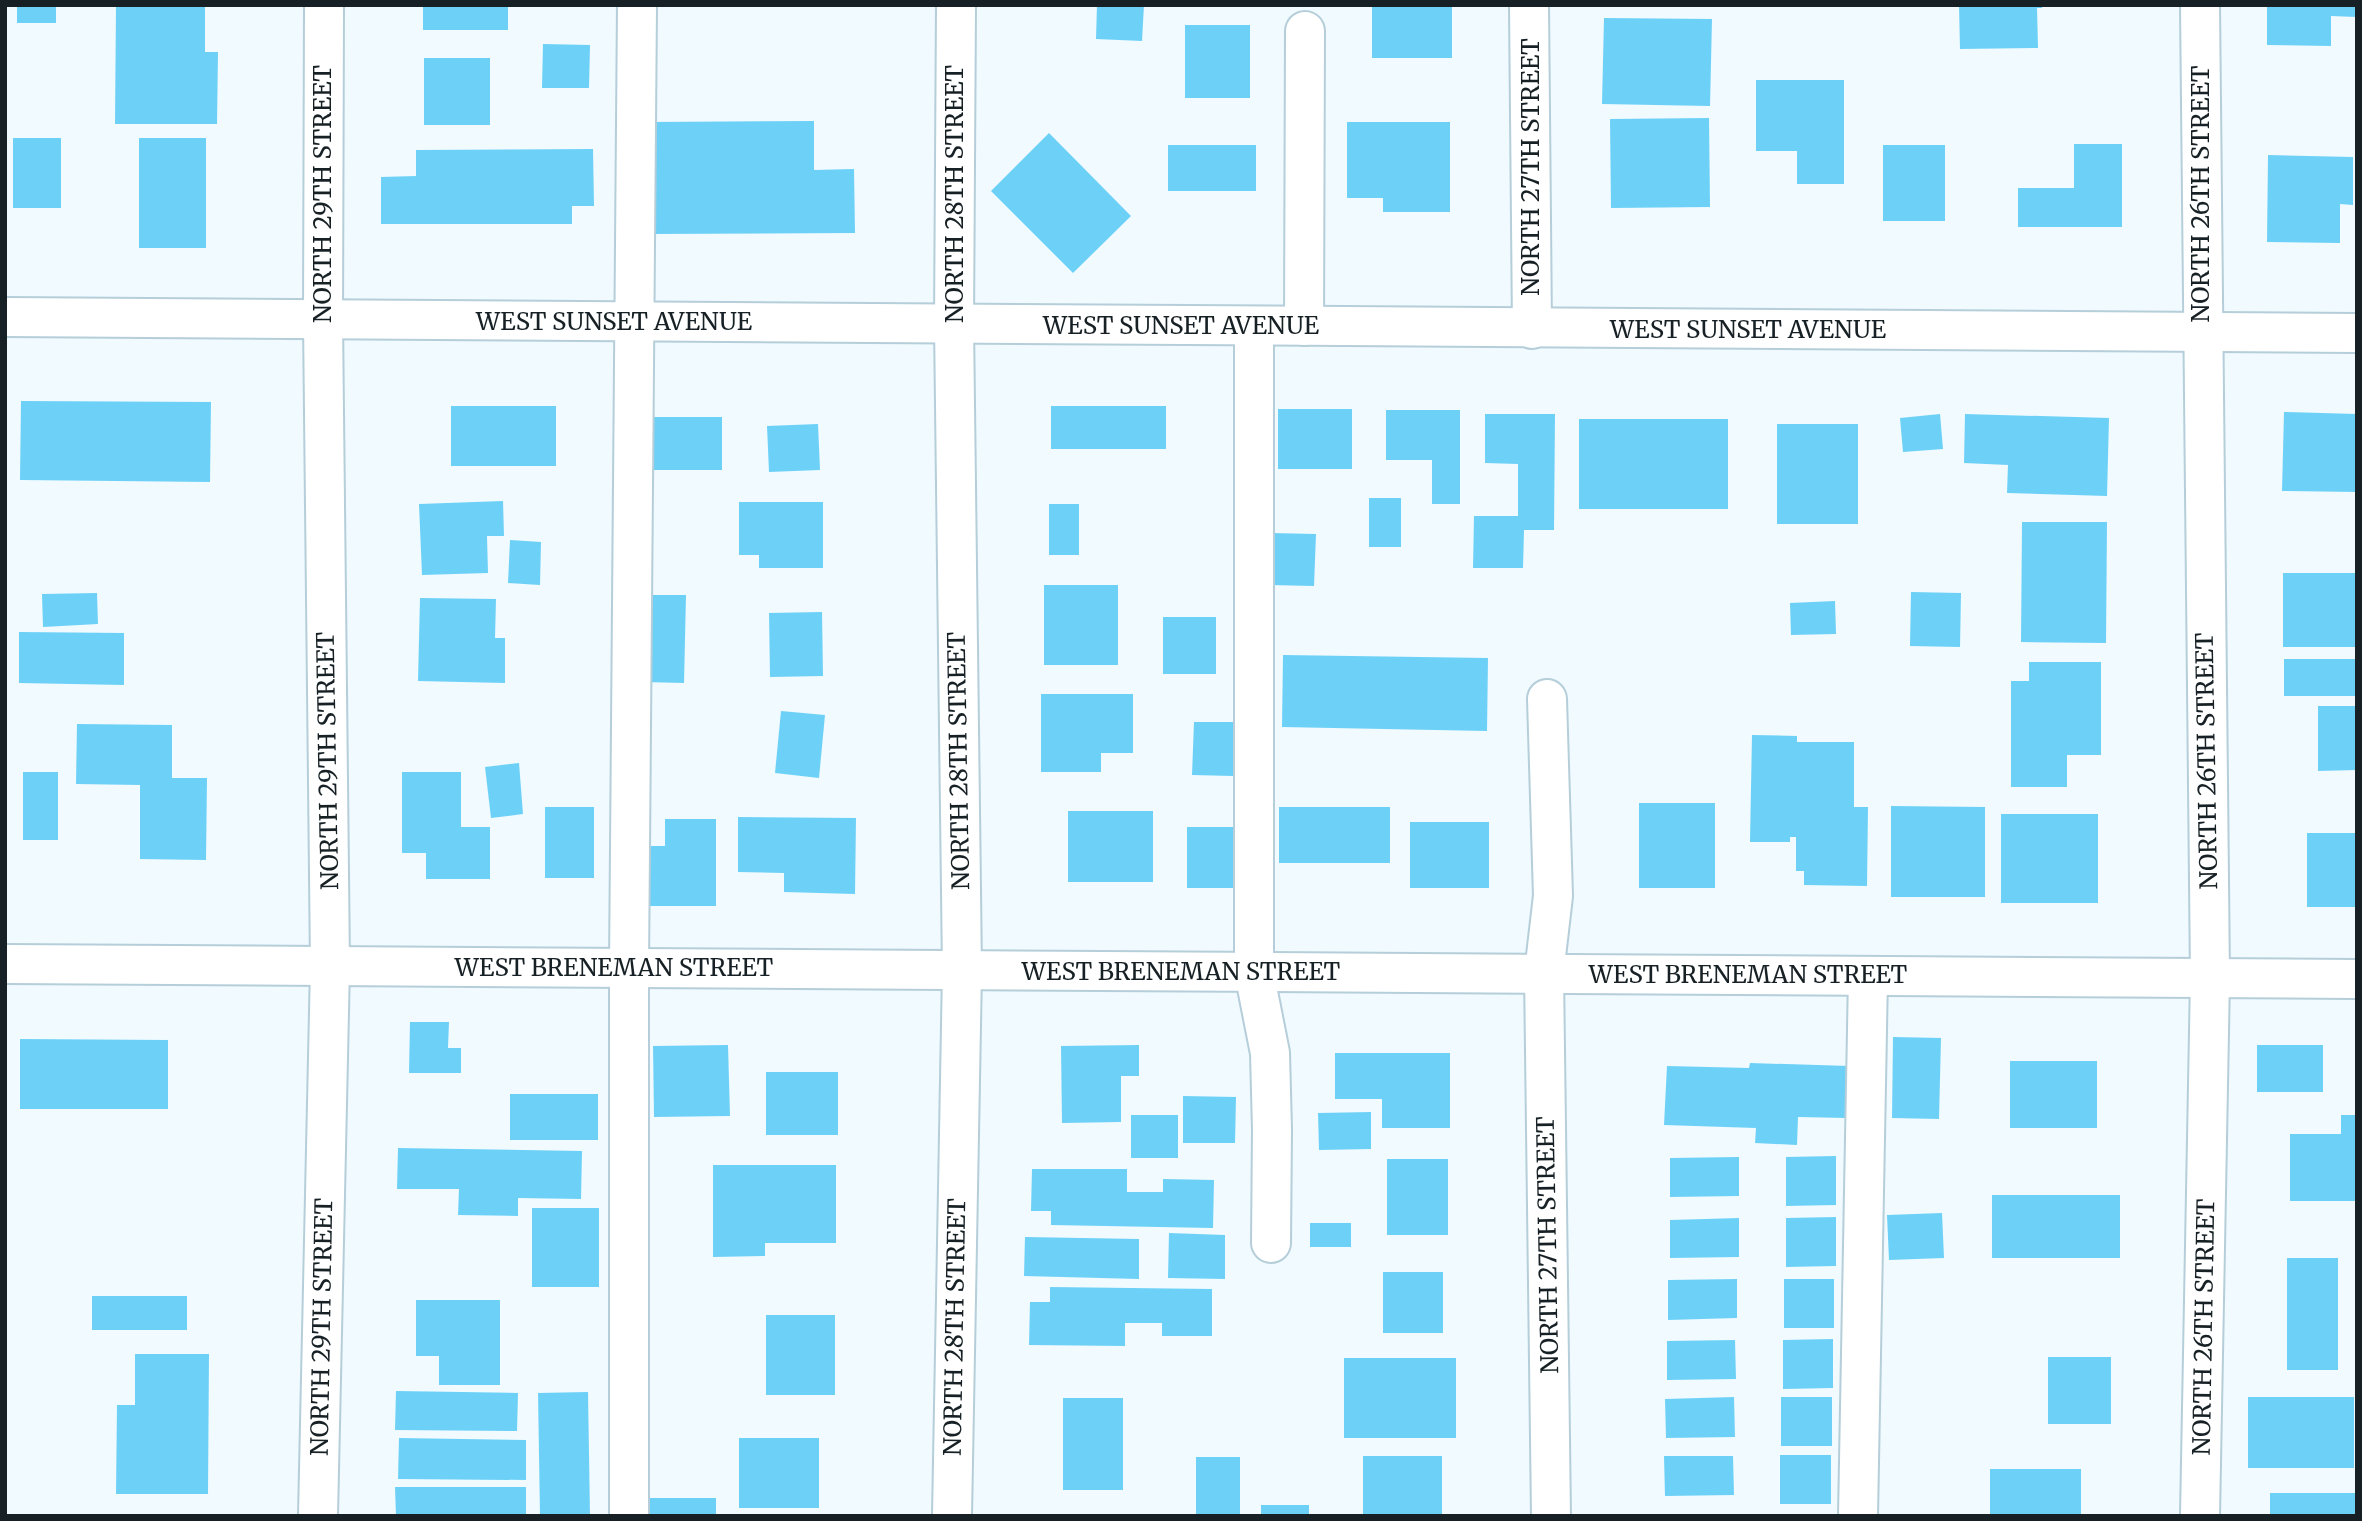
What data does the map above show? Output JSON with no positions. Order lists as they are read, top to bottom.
{
  "streets": {
    "street": [
      "NORTH 27TH STREET",
      "NORTH 29TH STREET",
      "NORTH 28TH STREET",
      "NORTH 26TH STREET",
      "WEST SUNSET AVENUE",
      "WEST BRENEMAN STREET"
    ]
  },
  "crossings": [
    ["NORTH 27TH STREET", "WEST SUNSET AVENUE"],
    ["NORTH 27TH STREET", "WEST BRENEMAN STREET"],
    ["NORTH 29TH STREET", "WEST SUNSET AVENUE"],
    ["NORTH 29TH STREET", "WEST BRENEMAN STREET"],
    ["NORTH 28TH STREET", "WEST SUNSET AVENUE"],
    ["NORTH 28TH STREET", "WEST BRENEMAN STREET"],
    ["NORTH 26TH STREET", "WEST SUNSET AVENUE"],
    ["NORTH 26TH STREET", "WEST BRENEMAN STREET"]
  ]
}
